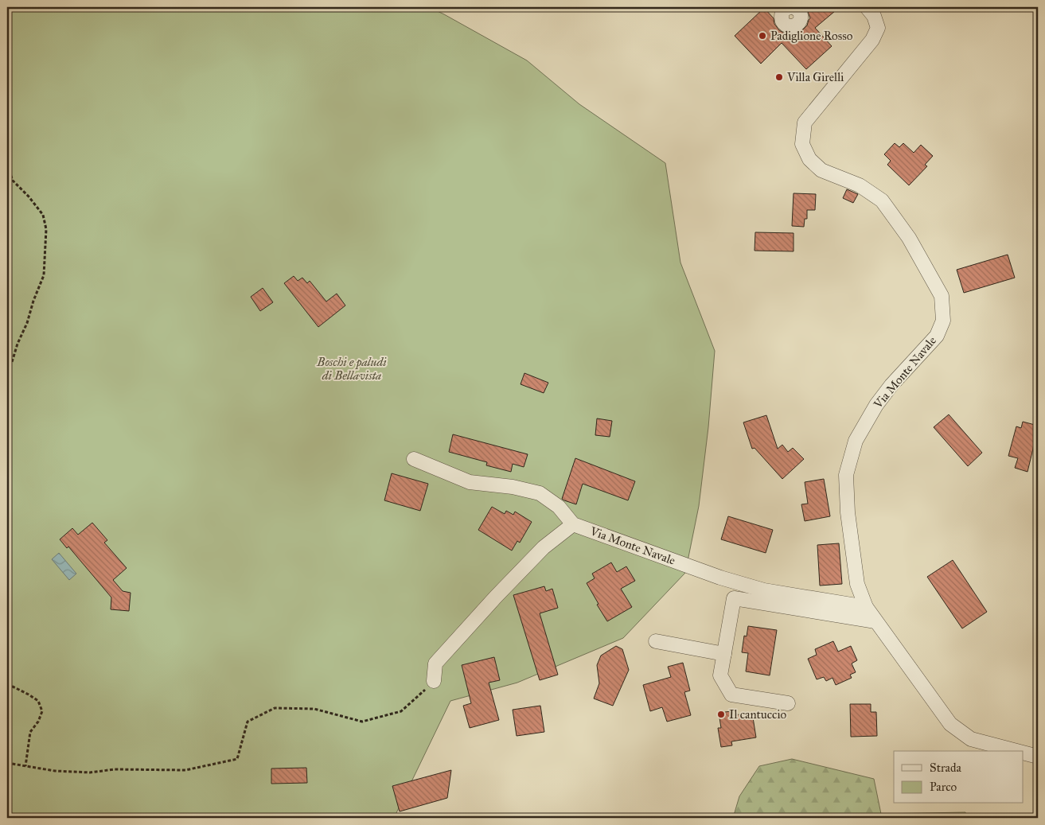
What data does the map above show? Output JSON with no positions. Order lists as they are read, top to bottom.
{
  "streets": {
    "street": ["Via Monte Navale"]
  },
  "parks": ["Boschi e paludi di Bellavista"],
  "places": ["Padiglione Rosso", "Villa Girelli", "Il cantuccio"],
  "legend": ["Strada", "Parco"]
}
